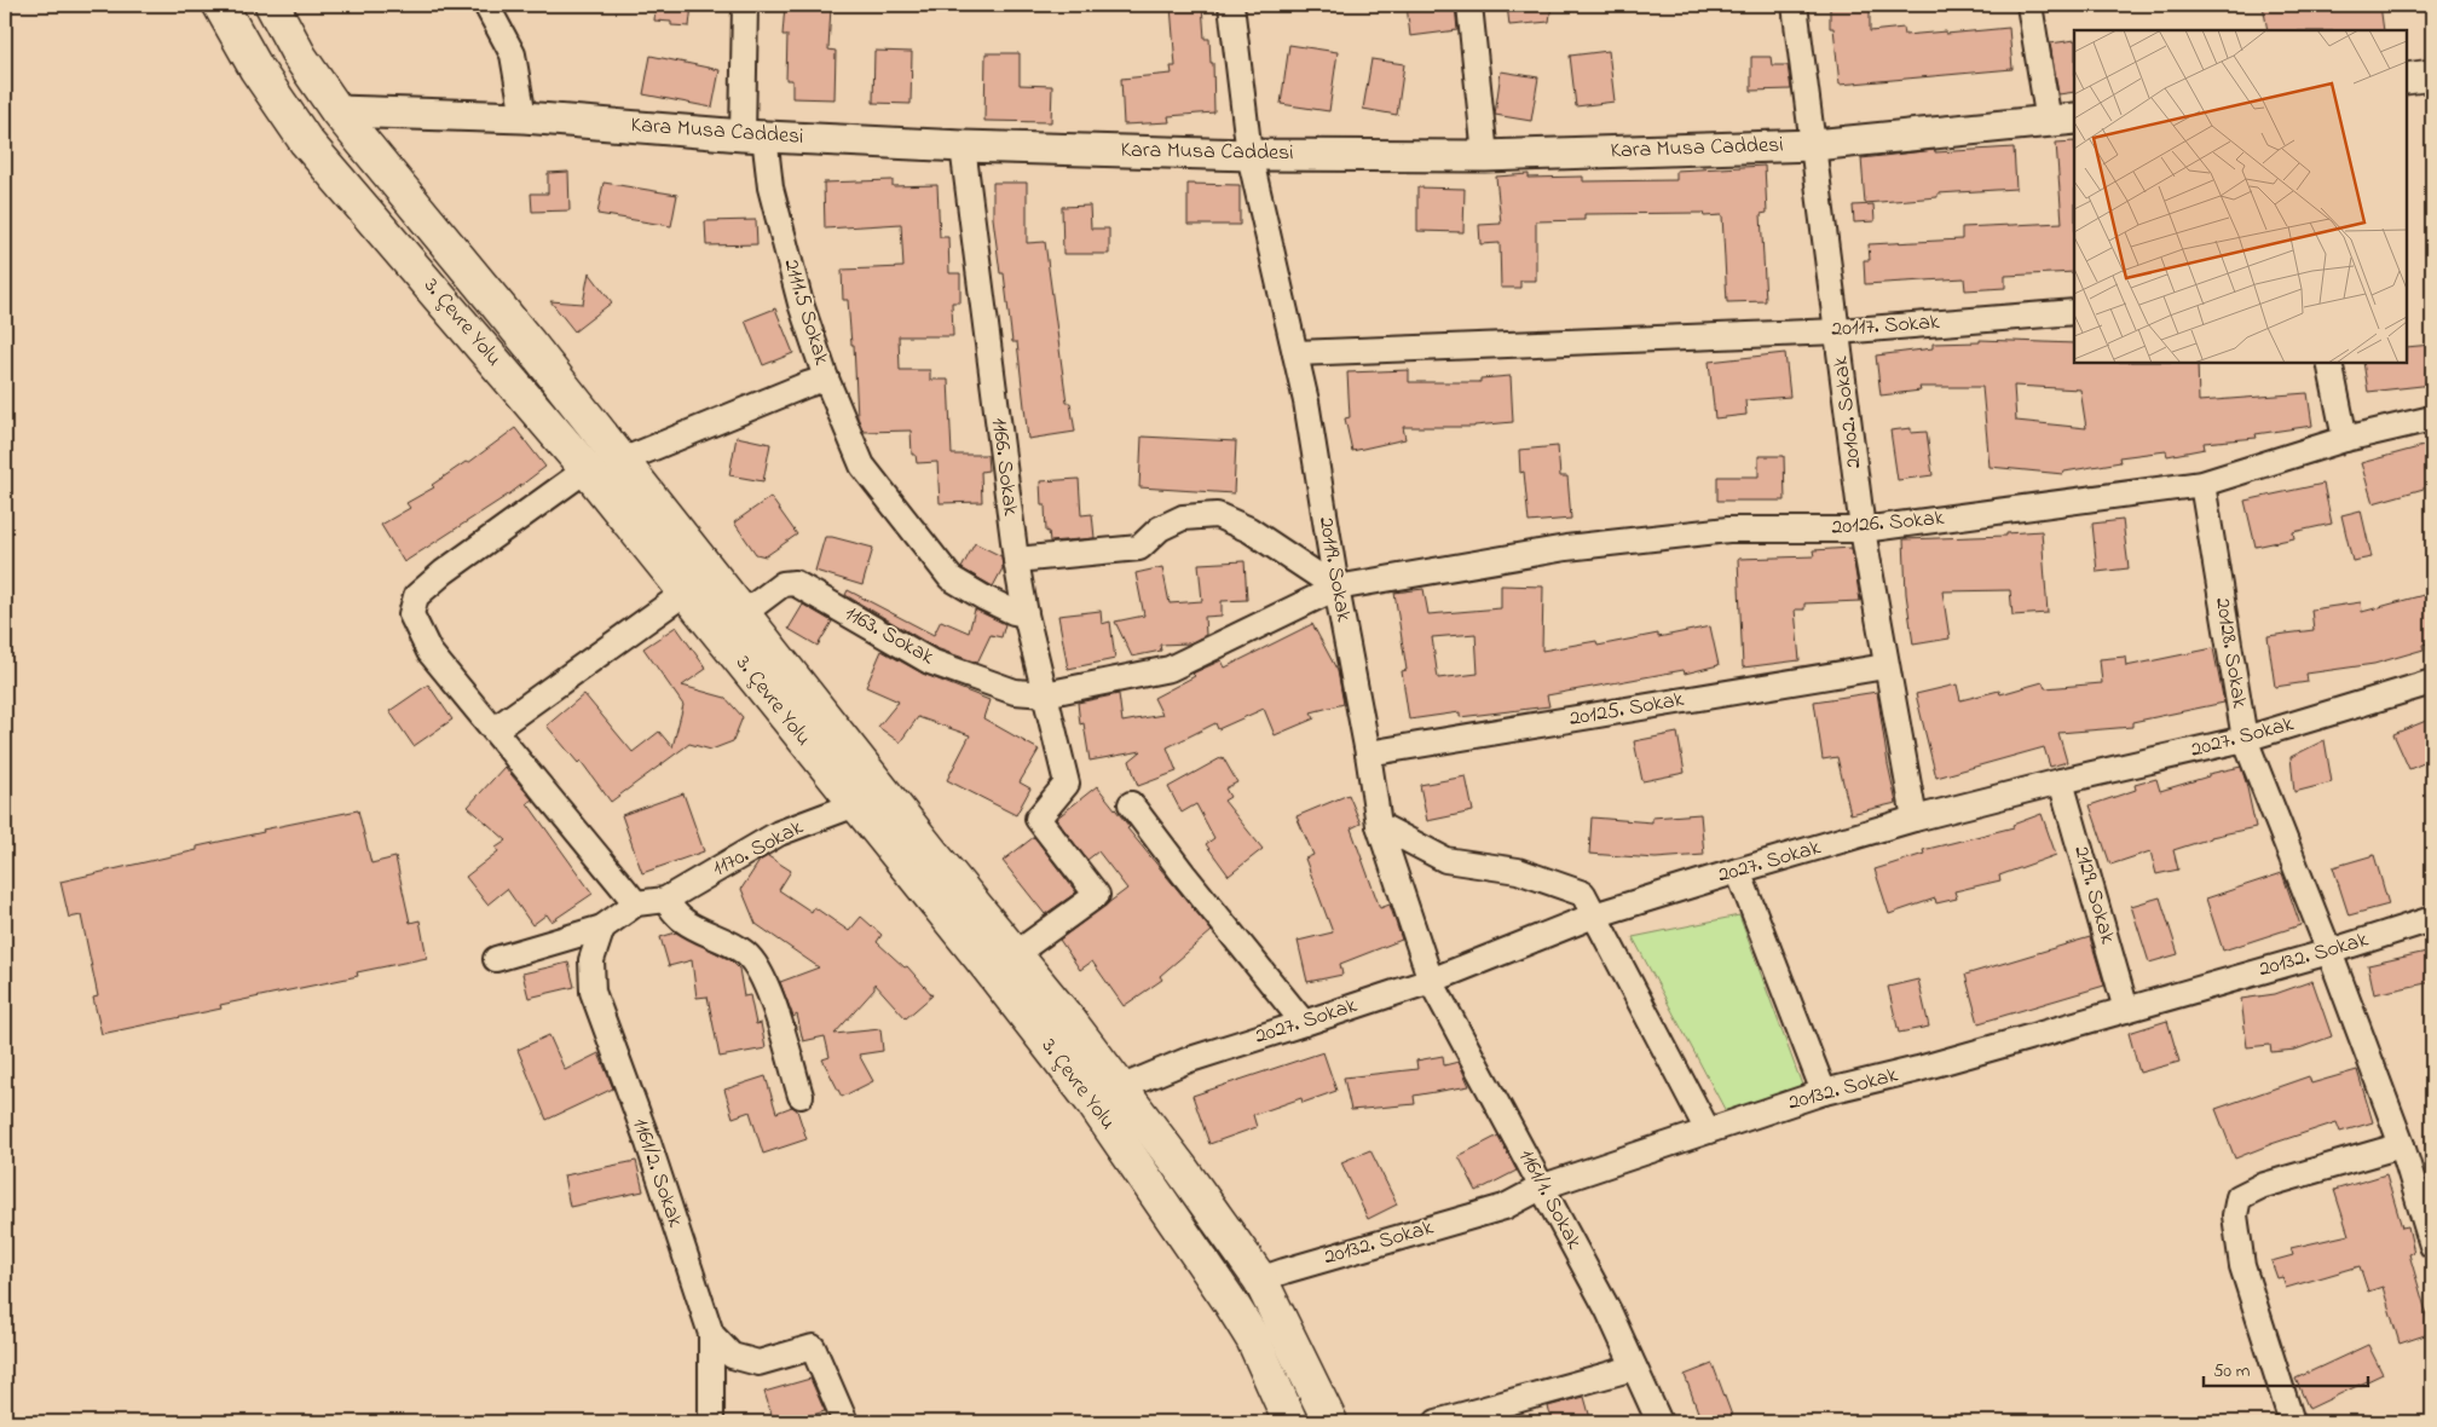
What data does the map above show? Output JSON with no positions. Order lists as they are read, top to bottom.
{
  "streets": {
    "main road": ["3. Çevre Yolu"],
    "street": [
      "Kara Musa Caddesi",
      "2111.5 Sokak",
      "20117. Sokak",
      "20102. Sokak",
      "1166. Sokak",
      "20126. Sokak",
      "20119. Sokak",
      "1163. Sokak",
      "20128. Sokak",
      "20125. Sokak",
      "2027. Sokak",
      "1170. Sokak",
      "2129. Sokak",
      "20132. Sokak",
      "1161/2. Sokak",
      "1161/1. Sokak"
    ]
  },
  "crossings": [
    ["Kara Musa Caddesi", "2111.5 Sokak"],
    ["Kara Musa Caddesi", "3. Çevre Yolu"],
    ["Kara Musa Caddesi", "20102. Sokak"],
    ["Kara Musa Caddesi", "1166. Sokak"],
    ["Kara Musa Caddesi", "20119. Sokak"],
    ["2111.5 Sokak", "3. Çevre Yolu"],
    ["3. Çevre Yolu", "1166. Sokak"],
    ["3. Çevre Yolu", "1163. Sokak"],
    ["3. Çevre Yolu", "2027. Sokak"],
    ["3. Çevre Yolu", "1170. Sokak"],
    ["3. Çevre Yolu", "20132. Sokak"],
    ["20117. Sokak", "20102. Sokak"],
    ["20117. Sokak", "20119. Sokak"],
    ["20102. Sokak", "20126. Sokak"],
    ["20102. Sokak", "20125. Sokak"],
    ["20102. Sokak", "2027. Sokak"],
    ["1166. Sokak", "20126. Sokak"],
    ["1166. Sokak", "1163. Sokak"],
    ["20126. Sokak", "20119. Sokak"],
    ["20126. Sokak", "1163. Sokak"],
    ["20126. Sokak", "20128. Sokak"],
    ["20119. Sokak", "20125. Sokak"],
    ["20119. Sokak", "2027. Sokak"],
    ["20119. Sokak", "1161/1. Sokak"],
    ["20128. Sokak", "2027. Sokak"],
    ["20128. Sokak", "20132. Sokak"],
    ["2027. Sokak", "2129. Sokak"],
    ["2027. Sokak", "1161/1. Sokak"],
    ["2129. Sokak", "20132. Sokak"],
    ["20132. Sokak", "1161/1. Sokak"]
  ],
  "scale_bar": "50 m"
}
